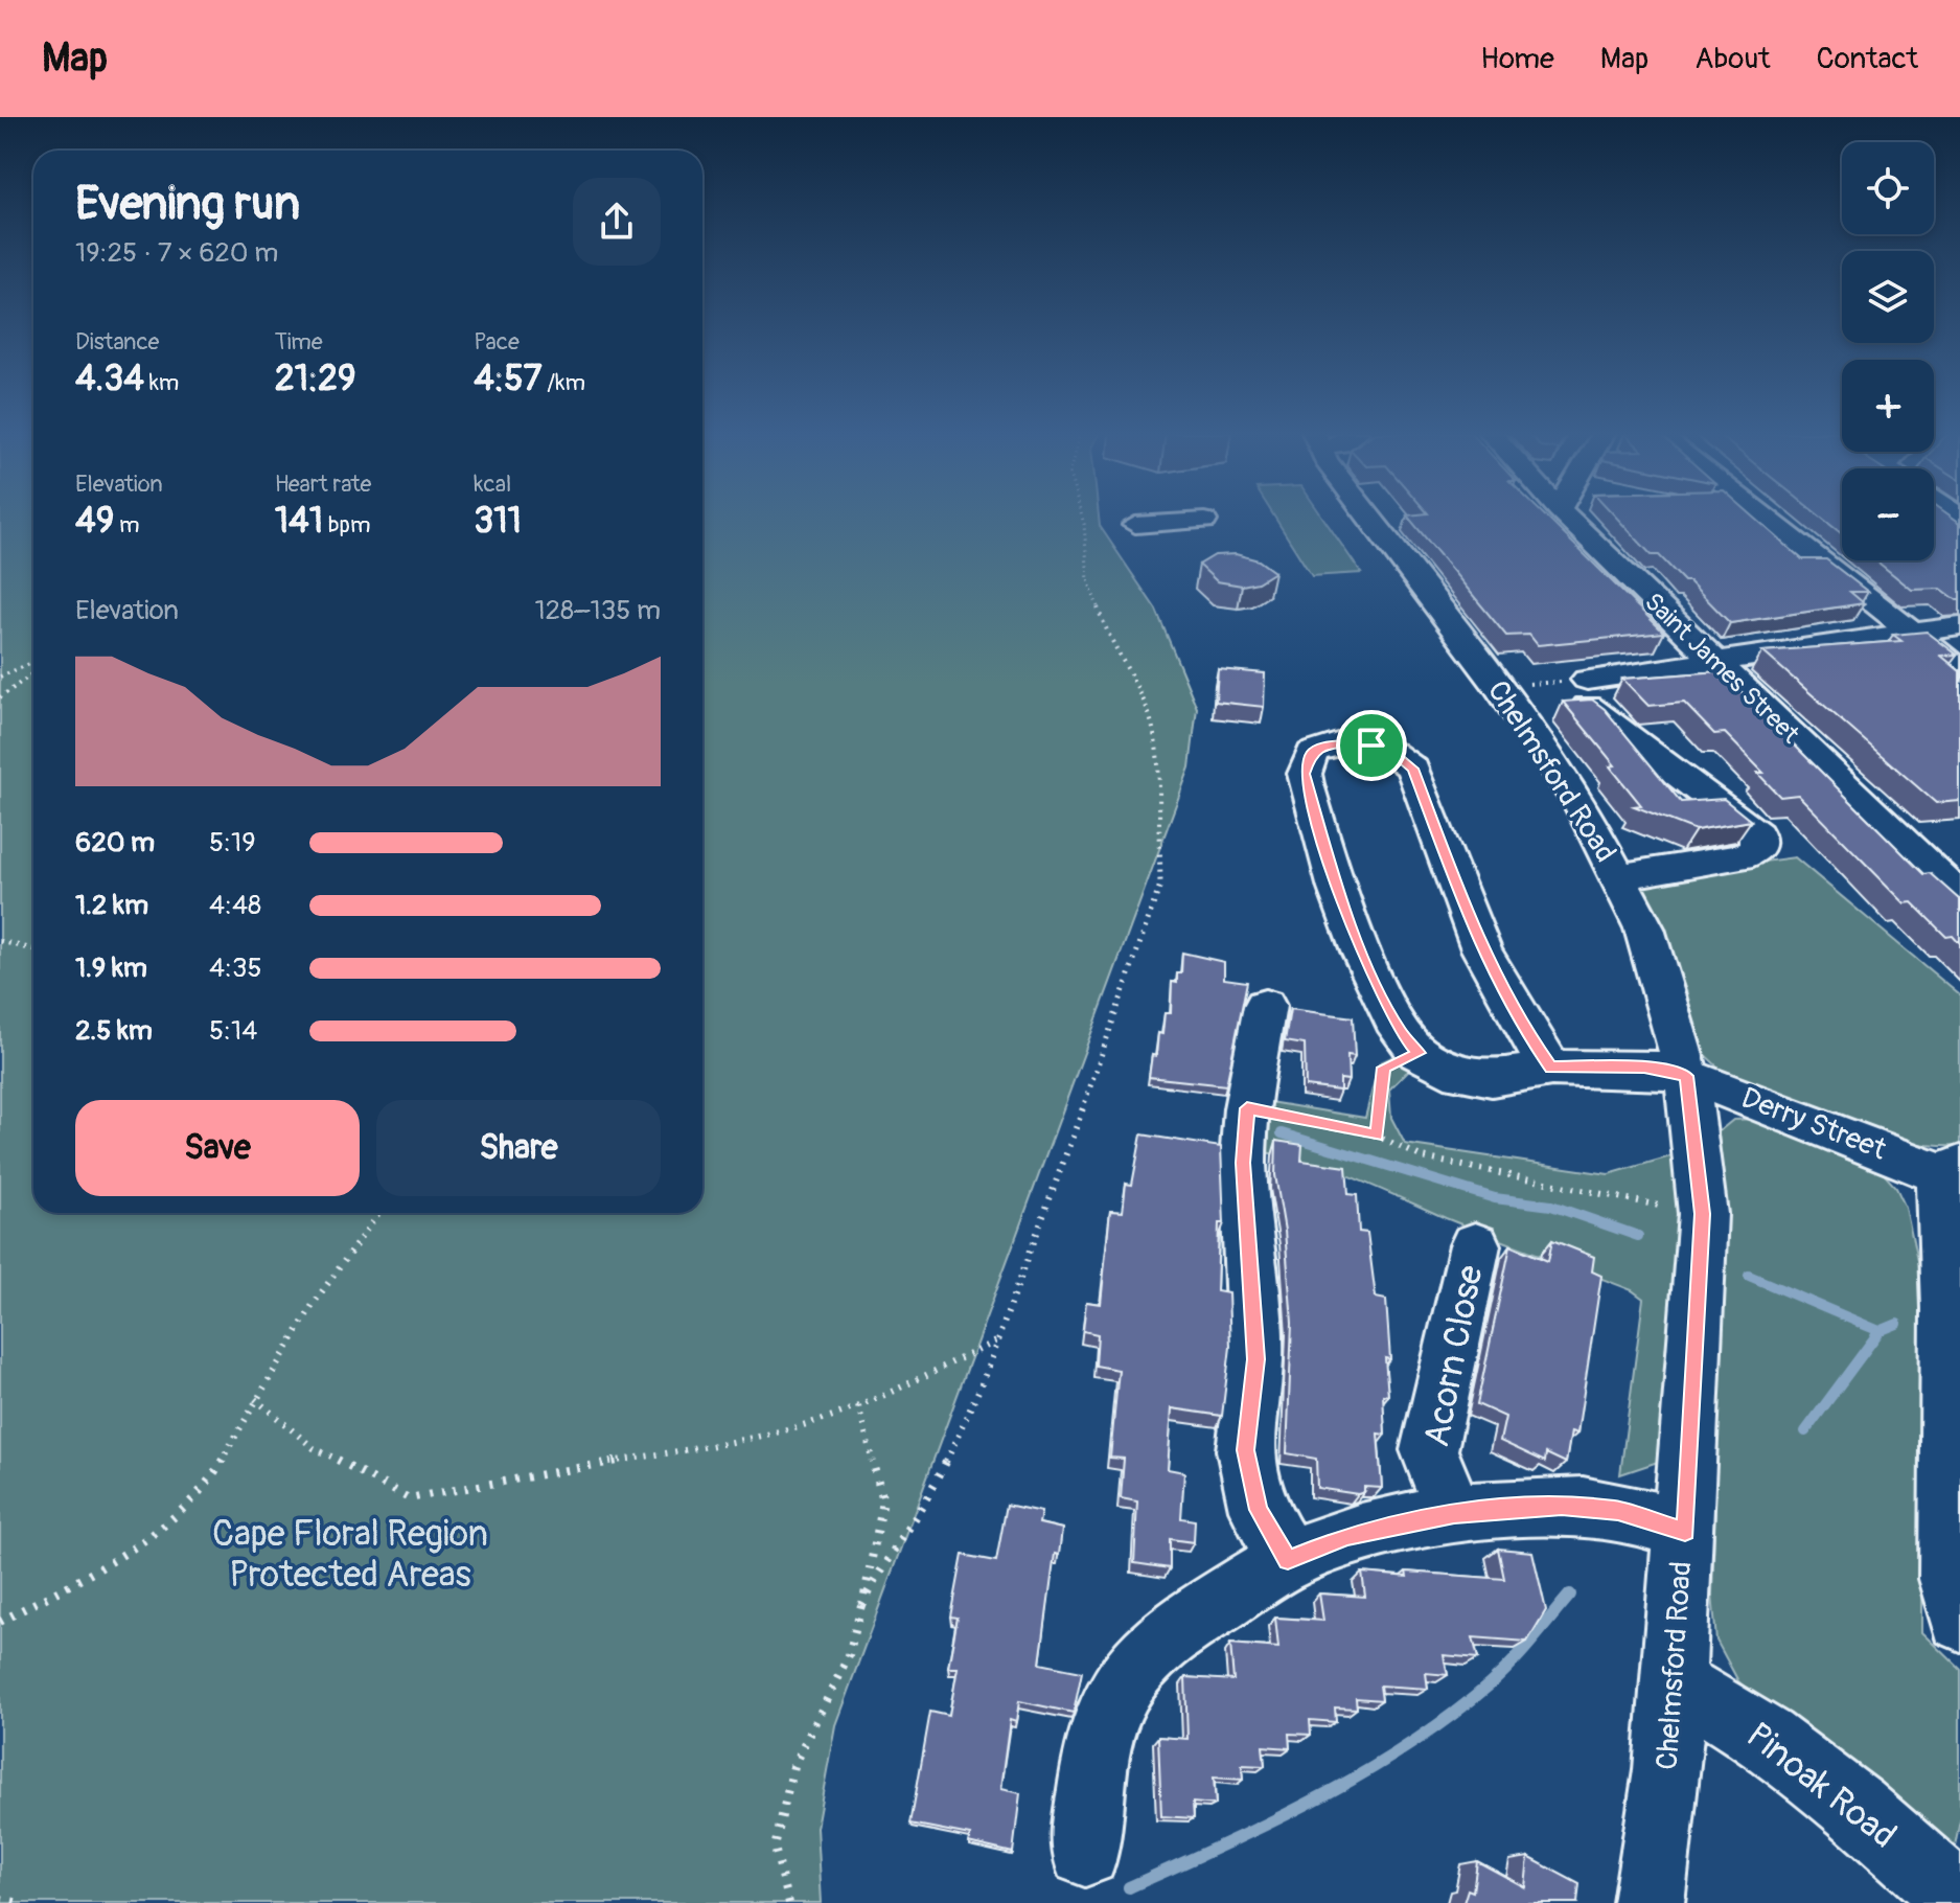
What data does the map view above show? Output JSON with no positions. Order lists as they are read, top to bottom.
{
  "streets": {
    "street": [
      "Saint James Street",
      "Chelmsford Road",
      "Derry Street",
      "Acorn Close",
      "Pinoak Road"
    ]
  },
  "crossings": [
    ["Chelmsford Road", "Derry Street"],
    ["Chelmsford Road", "Pinoak Road"]
  ],
  "parks": ["Cape Floral Region Protected Areas"],
  "page": {
    "header": "Map",
    "nav": [
      "Home",
      "Map",
      "About",
      "Contact"
    ],
    "map_buttons": ["+", "−"],
    "heading": ["Evening run", "19:25 · 7 × 620 m"],
    "stats": [
      ["Distance", "4.34 km"],
      ["Time", "21:29"],
      ["Pace", "4:57 /km"],
      ["Elevation", "49 m"],
      ["Heart rate", "141 bpm"],
      ["kcal", "311"]
    ],
    "chart": ["Elevation", "128–135 m"],
    "list": [
      {
        "name": "620 m",
        "note": "5:19"
      },
      {
        "name": "1.2 km",
        "note": "4:48"
      },
      {
        "name": "1.9 km",
        "note": "4:35"
      },
      {
        "name": "2.5 km",
        "note": "5:14"
      }
    ],
    "buttons": ["Save", "Share"]
  }
}
